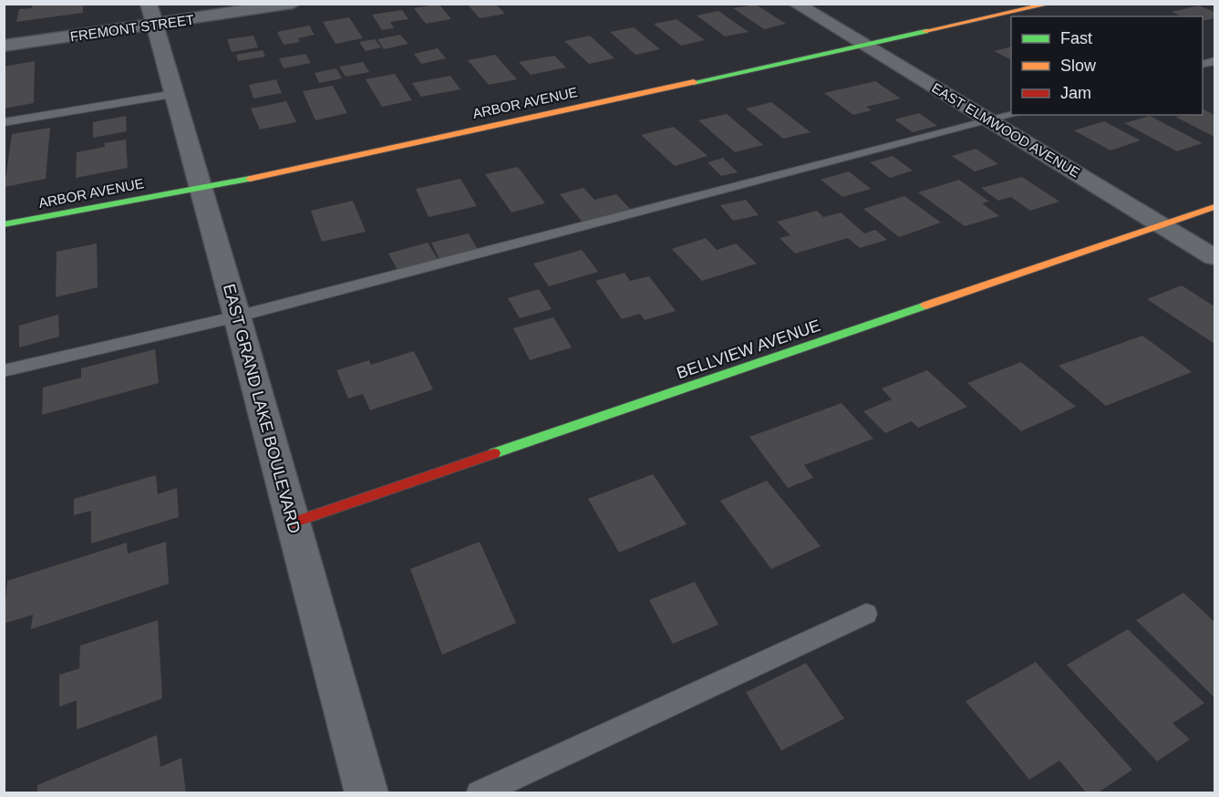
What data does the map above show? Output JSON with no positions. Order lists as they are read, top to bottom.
{
  "streets": {
    "street": [
      "FREMONT STREET",
      "ARBOR AVENUE",
      "EAST ELMWOOD AVENUE",
      "BELLVIEW AVENUE",
      "EAST GRAND LAKE BOULEVARD"
    ]
  },
  "crossings": [
    ["FREMONT STREET", "EAST GRAND LAKE BOULEVARD"],
    ["ARBOR AVENUE", "EAST ELMWOOD AVENUE"],
    ["ARBOR AVENUE", "EAST GRAND LAKE BOULEVARD"],
    ["EAST ELMWOOD AVENUE", "BELLVIEW AVENUE"],
    ["BELLVIEW AVENUE", "EAST GRAND LAKE BOULEVARD"]
  ],
  "legend": ["Fast", "Slow", "Jam"]
}
